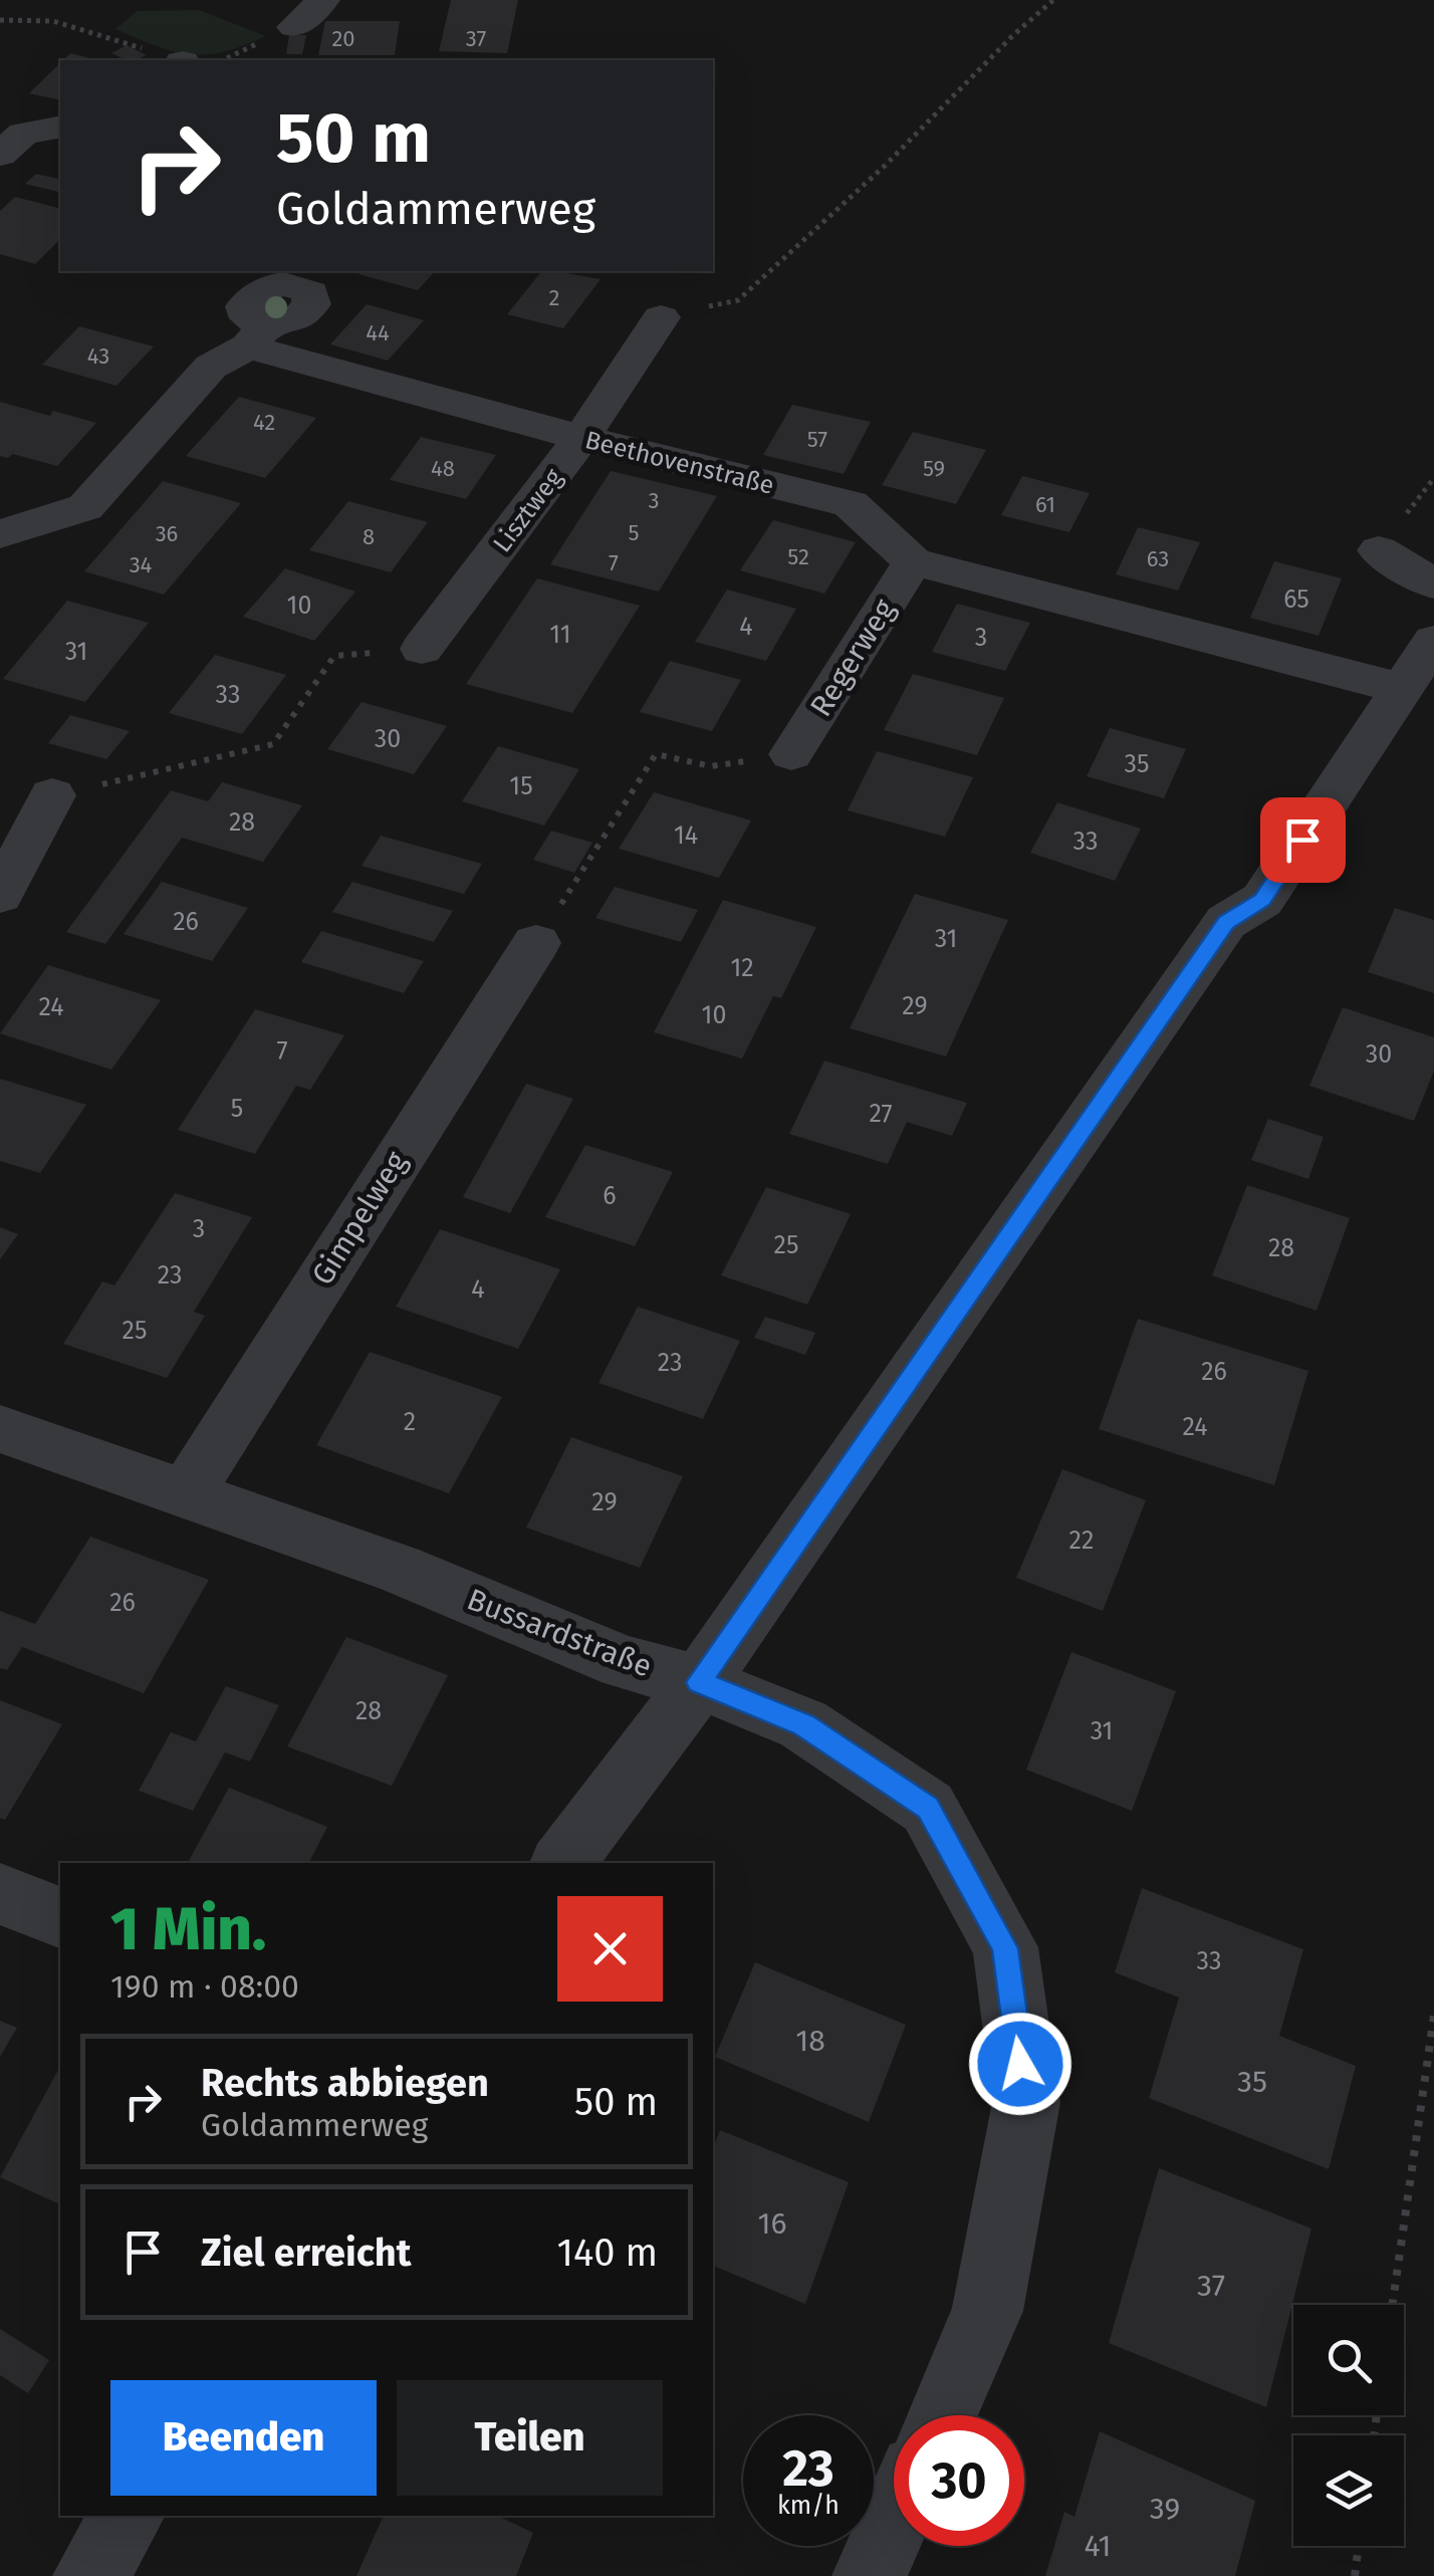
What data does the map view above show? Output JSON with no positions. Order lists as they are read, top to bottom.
{
  "streets": {
    "street": [
      "Beethovenstraße",
      "Lisztweg",
      "Regerweg",
      "Gimpelweg",
      "Bussardstraße"
    ]
  },
  "crossings": [
    ["Beethovenstraße", "Lisztweg"],
    ["Beethovenstraße", "Regerweg"],
    ["Gimpelweg", "Bussardstraße"]
  ],
  "house_numbers": [
    "20",
    "37",
    "2",
    "44",
    "43",
    "42",
    "57",
    "48",
    "59",
    "3",
    "61",
    "5",
    "36",
    "8",
    "52",
    "63",
    "7",
    "34",
    "65",
    "10",
    "4",
    "11",
    "3",
    "31",
    "33",
    "30",
    "35",
    "15",
    "28",
    "14",
    "33",
    "26",
    "31",
    "12",
    "29",
    "24",
    "10",
    "7",
    "30",
    "5",
    "27",
    "6",
    "3",
    "25",
    "28",
    "23",
    "4",
    "25",
    "23",
    "26",
    "2",
    "24",
    "29",
    "22",
    "26",
    "28",
    "31",
    "33",
    "18",
    "35",
    "16",
    "37",
    "39",
    "41"
  ],
  "page": {
    "turn": ["50 m", "Goldammerweg"],
    "heading": ["1 Min.", "190 m · 08:00"],
    "list": [
      {
        "name": "Rechts abbiegen",
        "note": "Goldammerweg",
        "value": "50 m"
      },
      {
        "name": "Ziel erreicht",
        "value": "140 m"
      }
    ],
    "buttons": ["Beenden", "Teilen"],
    "speed": "23 km/h",
    "limit": "30"
  }
}
